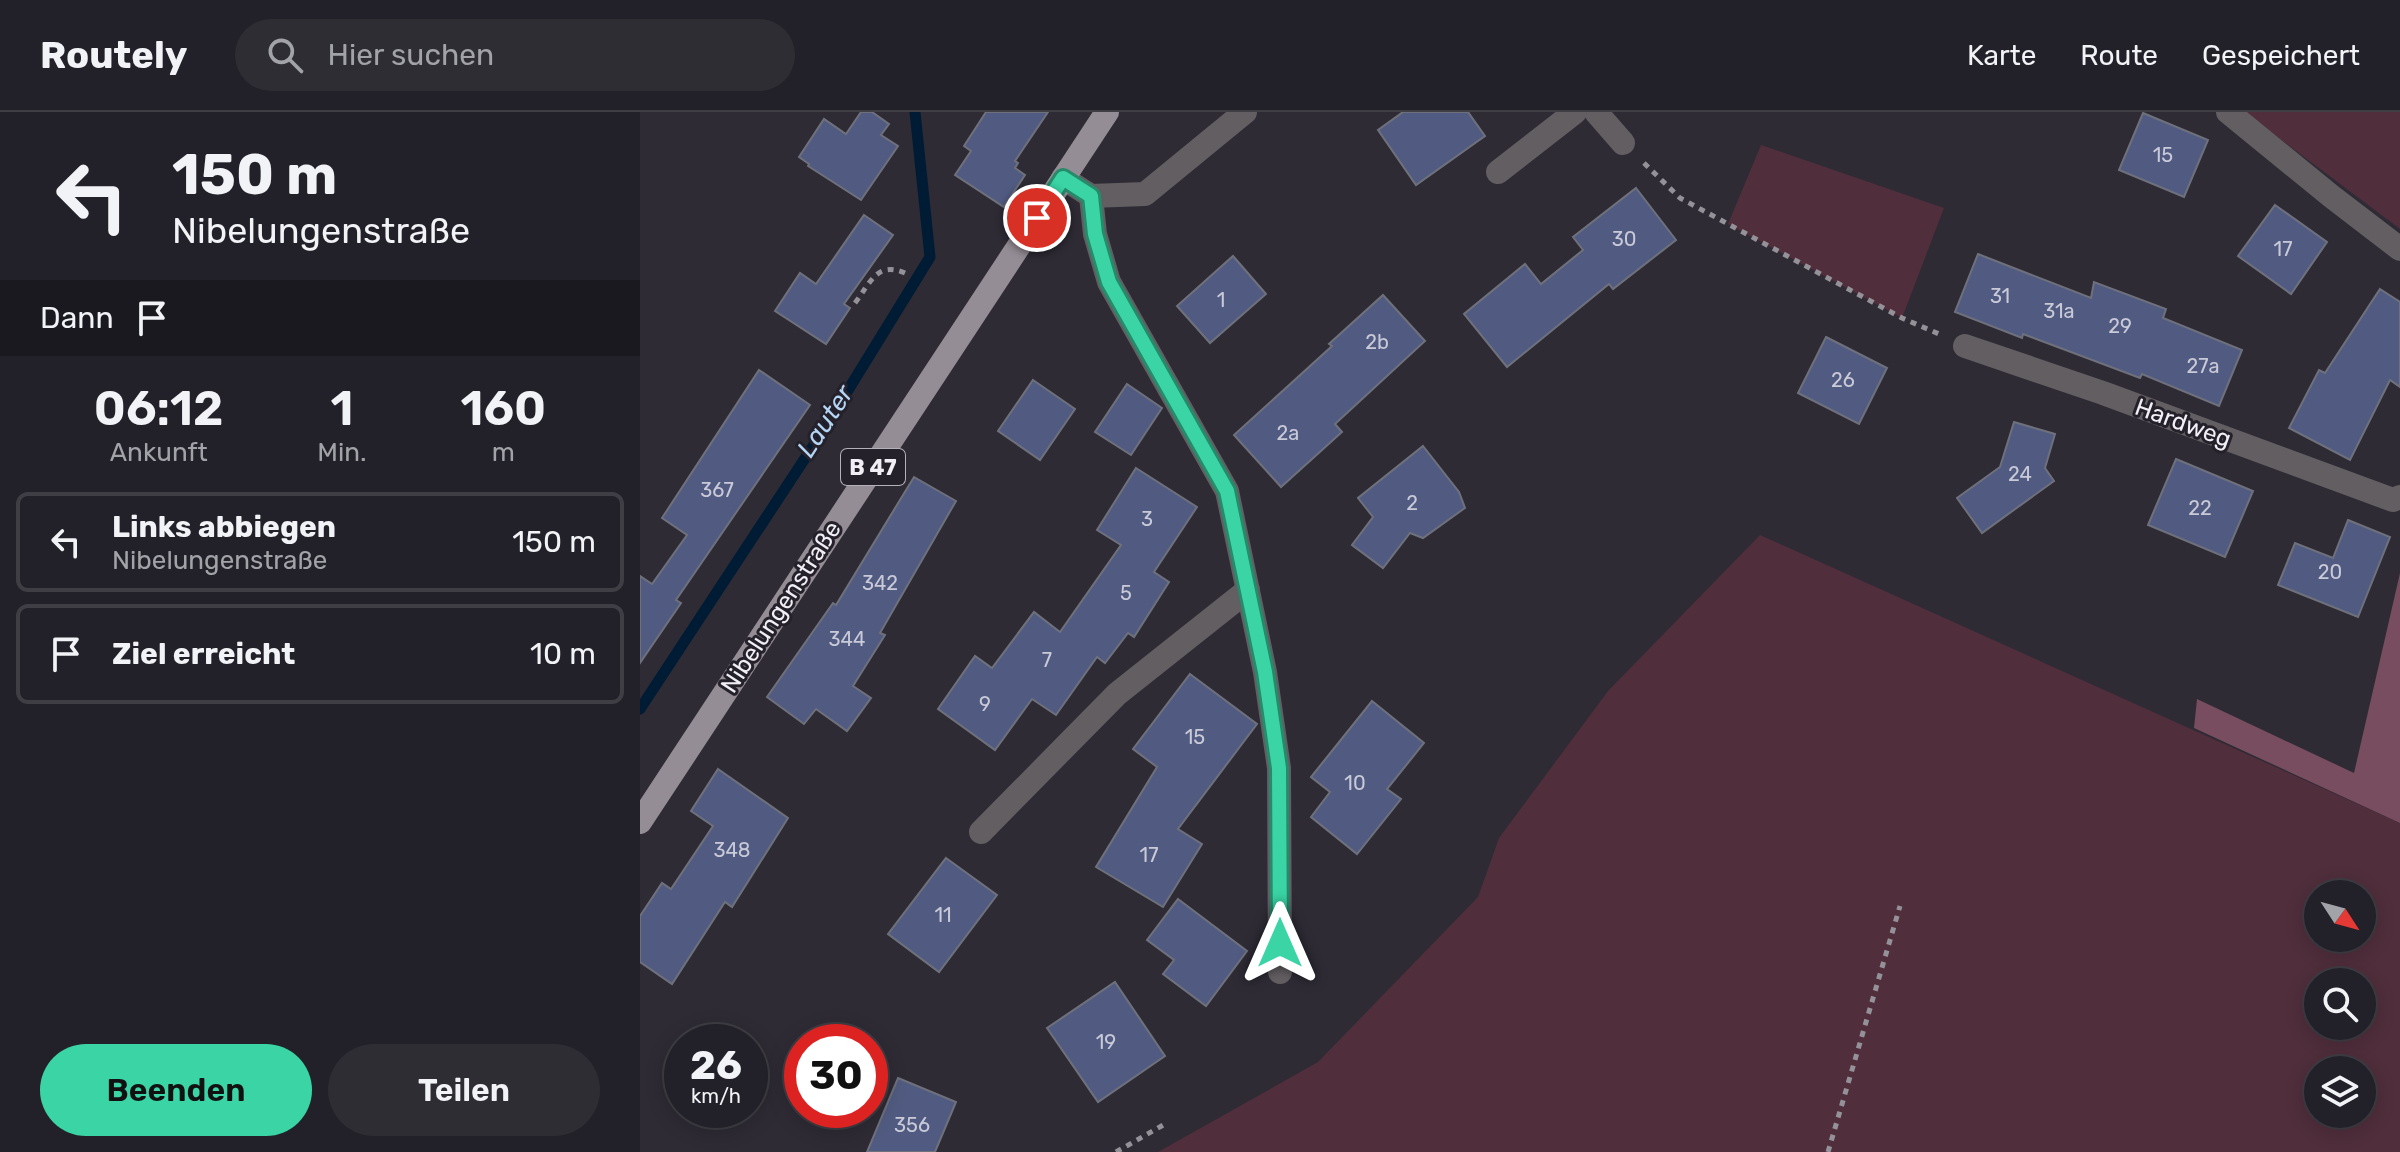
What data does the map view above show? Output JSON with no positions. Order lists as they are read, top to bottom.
{
  "streets": {
    "main road": ["B 47", "Nibelungenstraße"],
    "street": ["Hardweg"]
  },
  "water": ["Lauter"],
  "house_numbers": [
    "15",
    "30",
    "17",
    "31",
    "1",
    "31a",
    "29",
    "2b",
    "27a",
    "26",
    "2a",
    "24",
    "367",
    "2",
    "22",
    "3",
    "20",
    "342",
    "5",
    "344",
    "7",
    "9",
    "15",
    "10",
    "348",
    "17",
    "11",
    "19",
    "356"
  ],
  "north": "bottom right",
  "page": {
    "header": "Routely",
    "search": "Hier suchen",
    "nav": ["Karte", "Route", "Gespeichert"],
    "turn": ["150 m", "Nibelungenstraße"],
    "then": "Dann",
    "eta": [
      "06:12",
      "Ankunft",
      "1",
      "Min.",
      "160",
      "m"
    ],
    "list": [
      {
        "name": "Links abbiegen",
        "note": "Nibelungenstraße",
        "value": "150 m"
      },
      {
        "name": "Ziel erreicht",
        "value": "10 m"
      }
    ],
    "speed": "26 km/h",
    "limit": "30",
    "buttons": ["Beenden", "Teilen"]
  }
}
